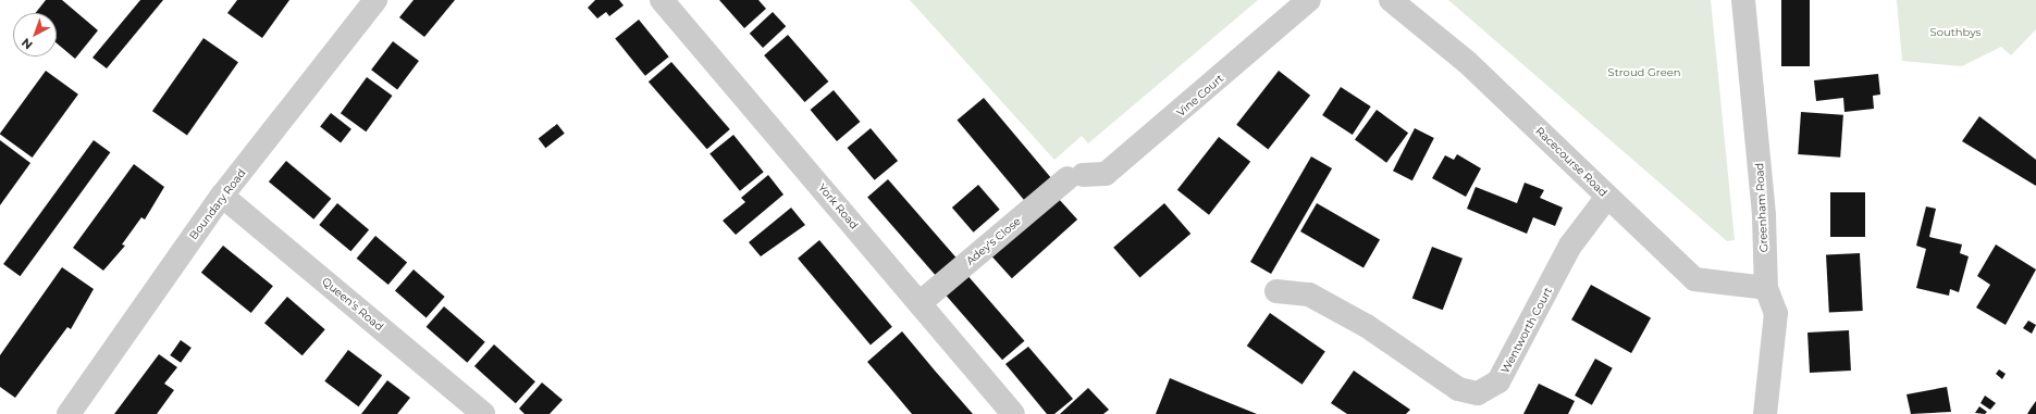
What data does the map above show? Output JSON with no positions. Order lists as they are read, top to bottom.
{
  "streets": {
    "street": [
      "Vine Court",
      "Racecourse Road",
      "Boundary Road",
      "York Road",
      "Greenham Road",
      "Adey's Close",
      "Queen's Road",
      "Wentworth Court"
    ]
  },
  "crossings": [
    ["Vine Court", "Adey's Close"],
    ["Racecourse Road", "Greenham Road"],
    ["Racecourse Road", "Wentworth Court"],
    ["Boundary Road", "Queen's Road"],
    ["York Road", "Adey's Close"]
  ],
  "parks": ["Southbys", "Stroud Green"],
  "north": "bottom left"
}
